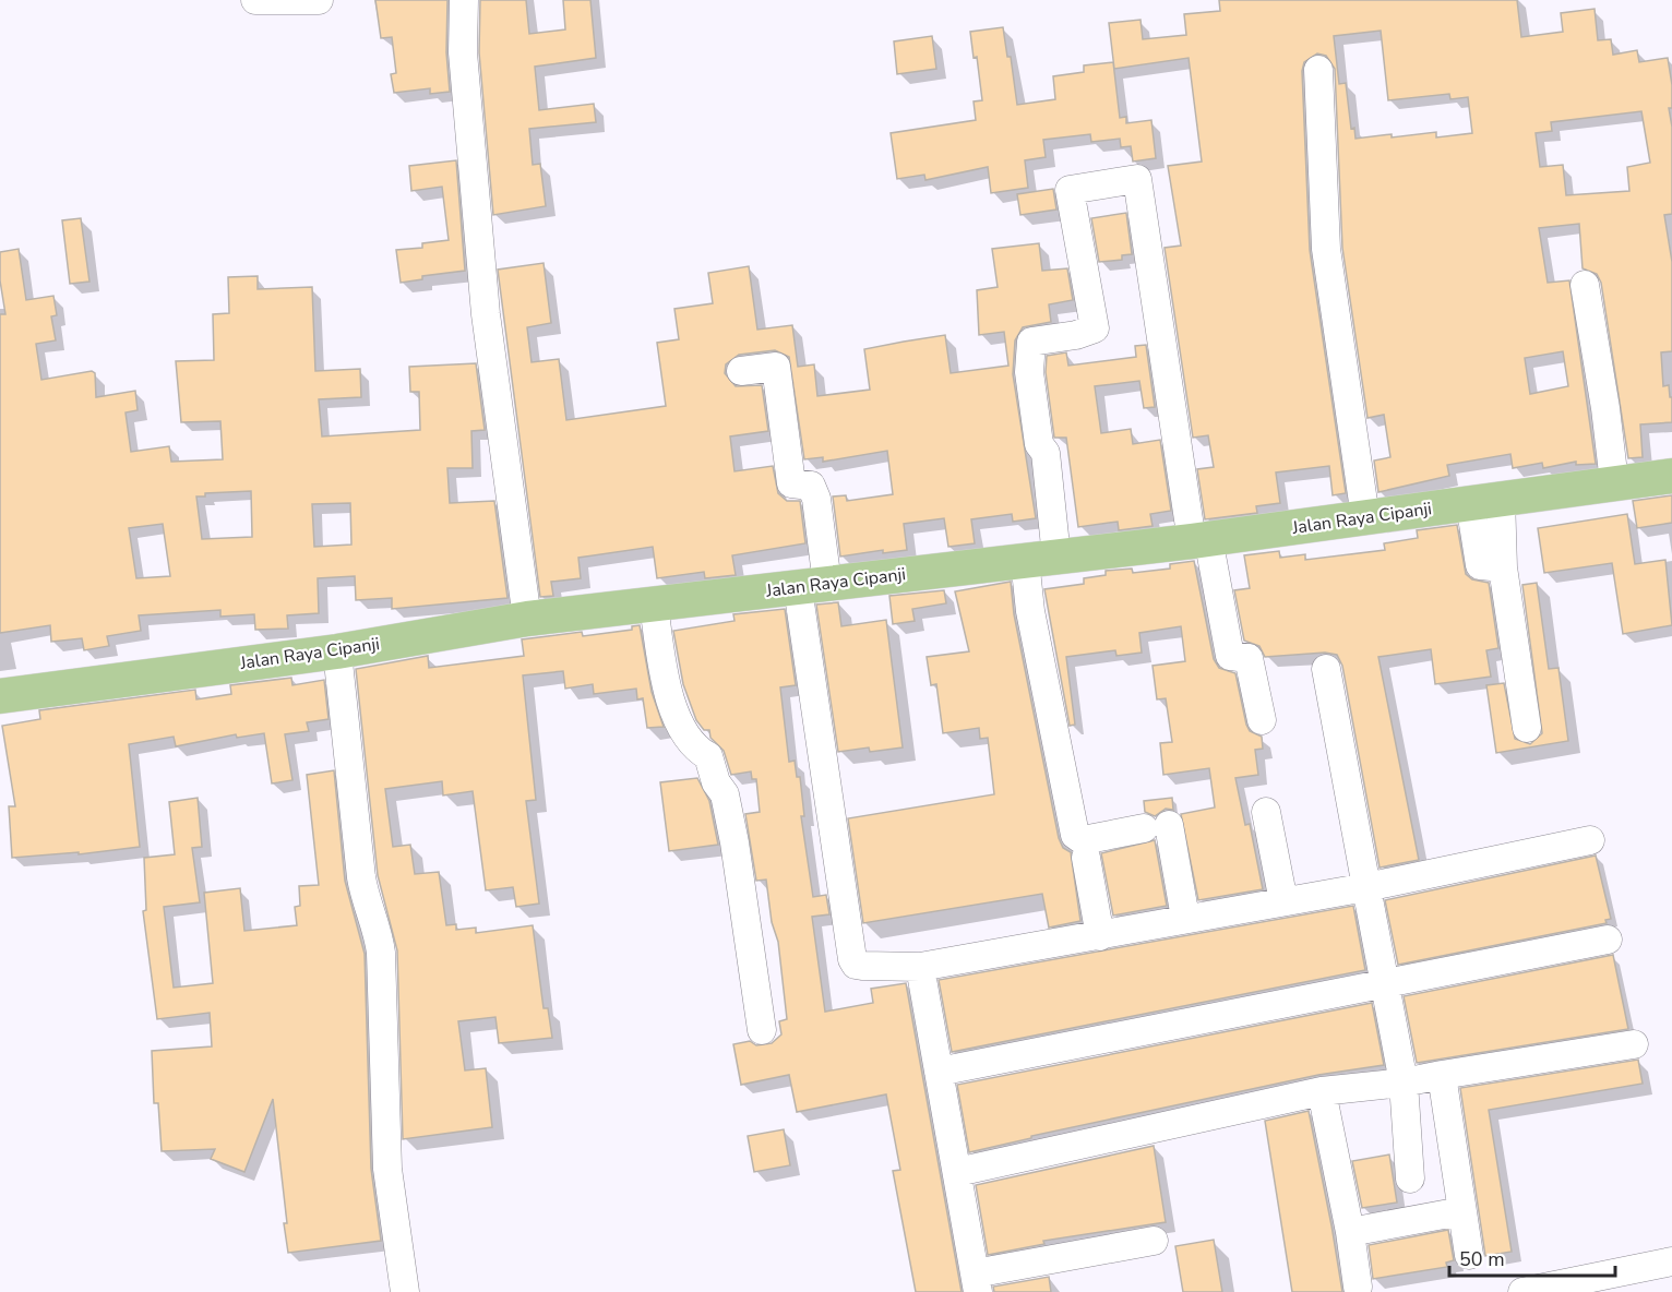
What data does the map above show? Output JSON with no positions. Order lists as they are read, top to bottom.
{
  "streets": {
    "main road": ["Jalan Raya Cipanji"]
  },
  "scale_bar": "50 m"
}
